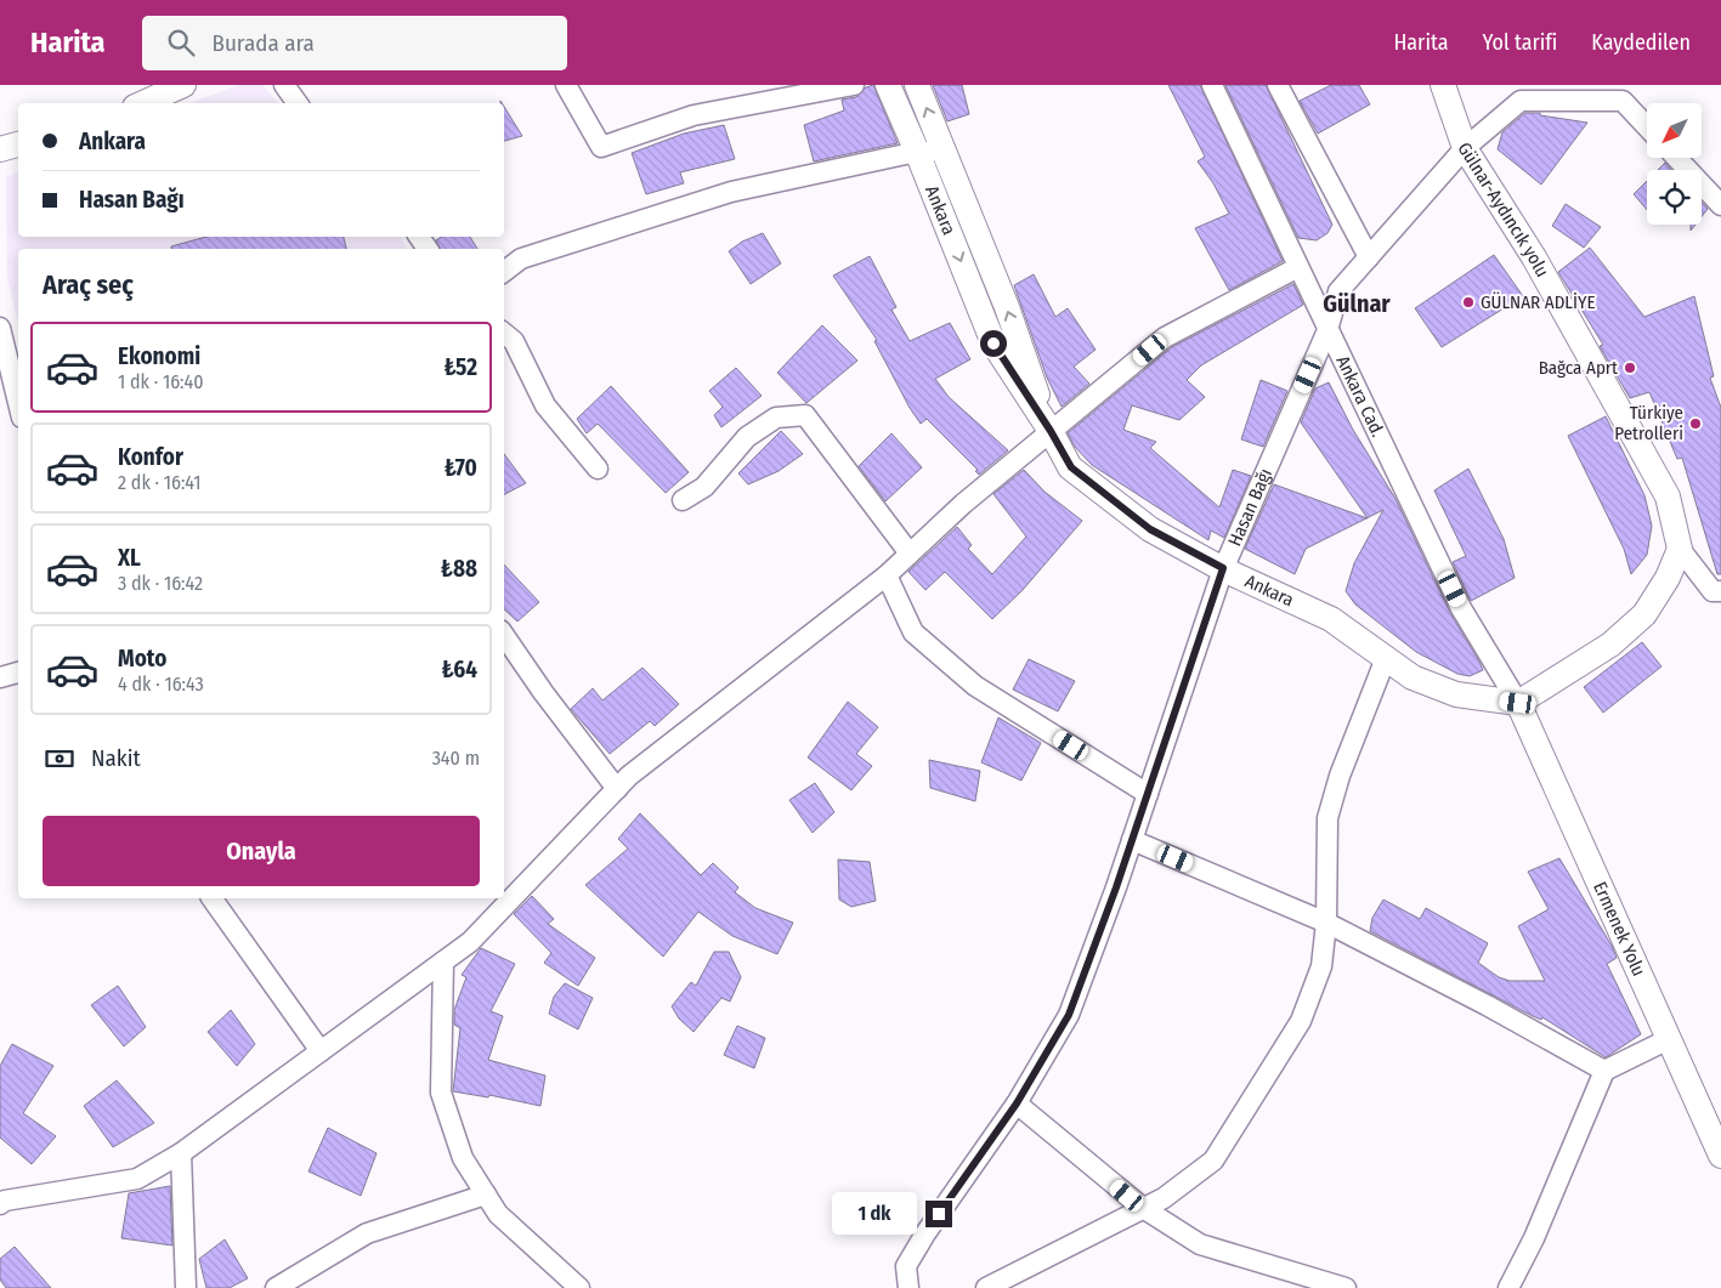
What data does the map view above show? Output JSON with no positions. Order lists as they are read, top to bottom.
{
  "streets": {
    "main road": ["Gülnar-Aydıncık yolu", "Ankara", "Ermenek Yolu"],
    "street": ["Ankara Cad.", "Hasan Bağı"]
  },
  "crossings": [
    ["Gülnar-Aydıncık yolu", "Hasan Bağı"],
    ["Ankara", "Ankara Cad."],
    ["Ankara", "Hasan Bağı"],
    ["Ankara", "Ermenek Yolu"],
    ["Ankara Cad.", "Hasan Bağı"],
    ["Ankara Cad.", "Ermenek Yolu"]
  ],
  "districts": ["Gülnar"],
  "places": ["GÜLNAR ADLİYE", "Bağca Aprt", "Türkiye Petrolleri"],
  "north": "bottom left",
  "page": {
    "header": "Harita",
    "search": "Burada ara",
    "nav": ["Harita", "Yol tarifi", "Kaydedilen"],
    "banner": ["Ankara", "Hasan Bağı"],
    "heading": "Araç seç",
    "list": [
      {
        "name": "Ekonomi",
        "note": "1 dk · 16:40",
        "value": "₺52"
      },
      {
        "name": "Konfor",
        "note": "2 dk · 16:41",
        "value": "₺70"
      },
      {
        "name": "XL",
        "note": "3 dk · 16:42",
        "value": "₺88"
      },
      {
        "name": "Moto",
        "note": "4 dk · 16:43",
        "value": "₺64"
      }
    ],
    "pay": ["Nakit", "340 m"],
    "buttons": "Onayla",
    "bubble": "1 dk"
  }
}
